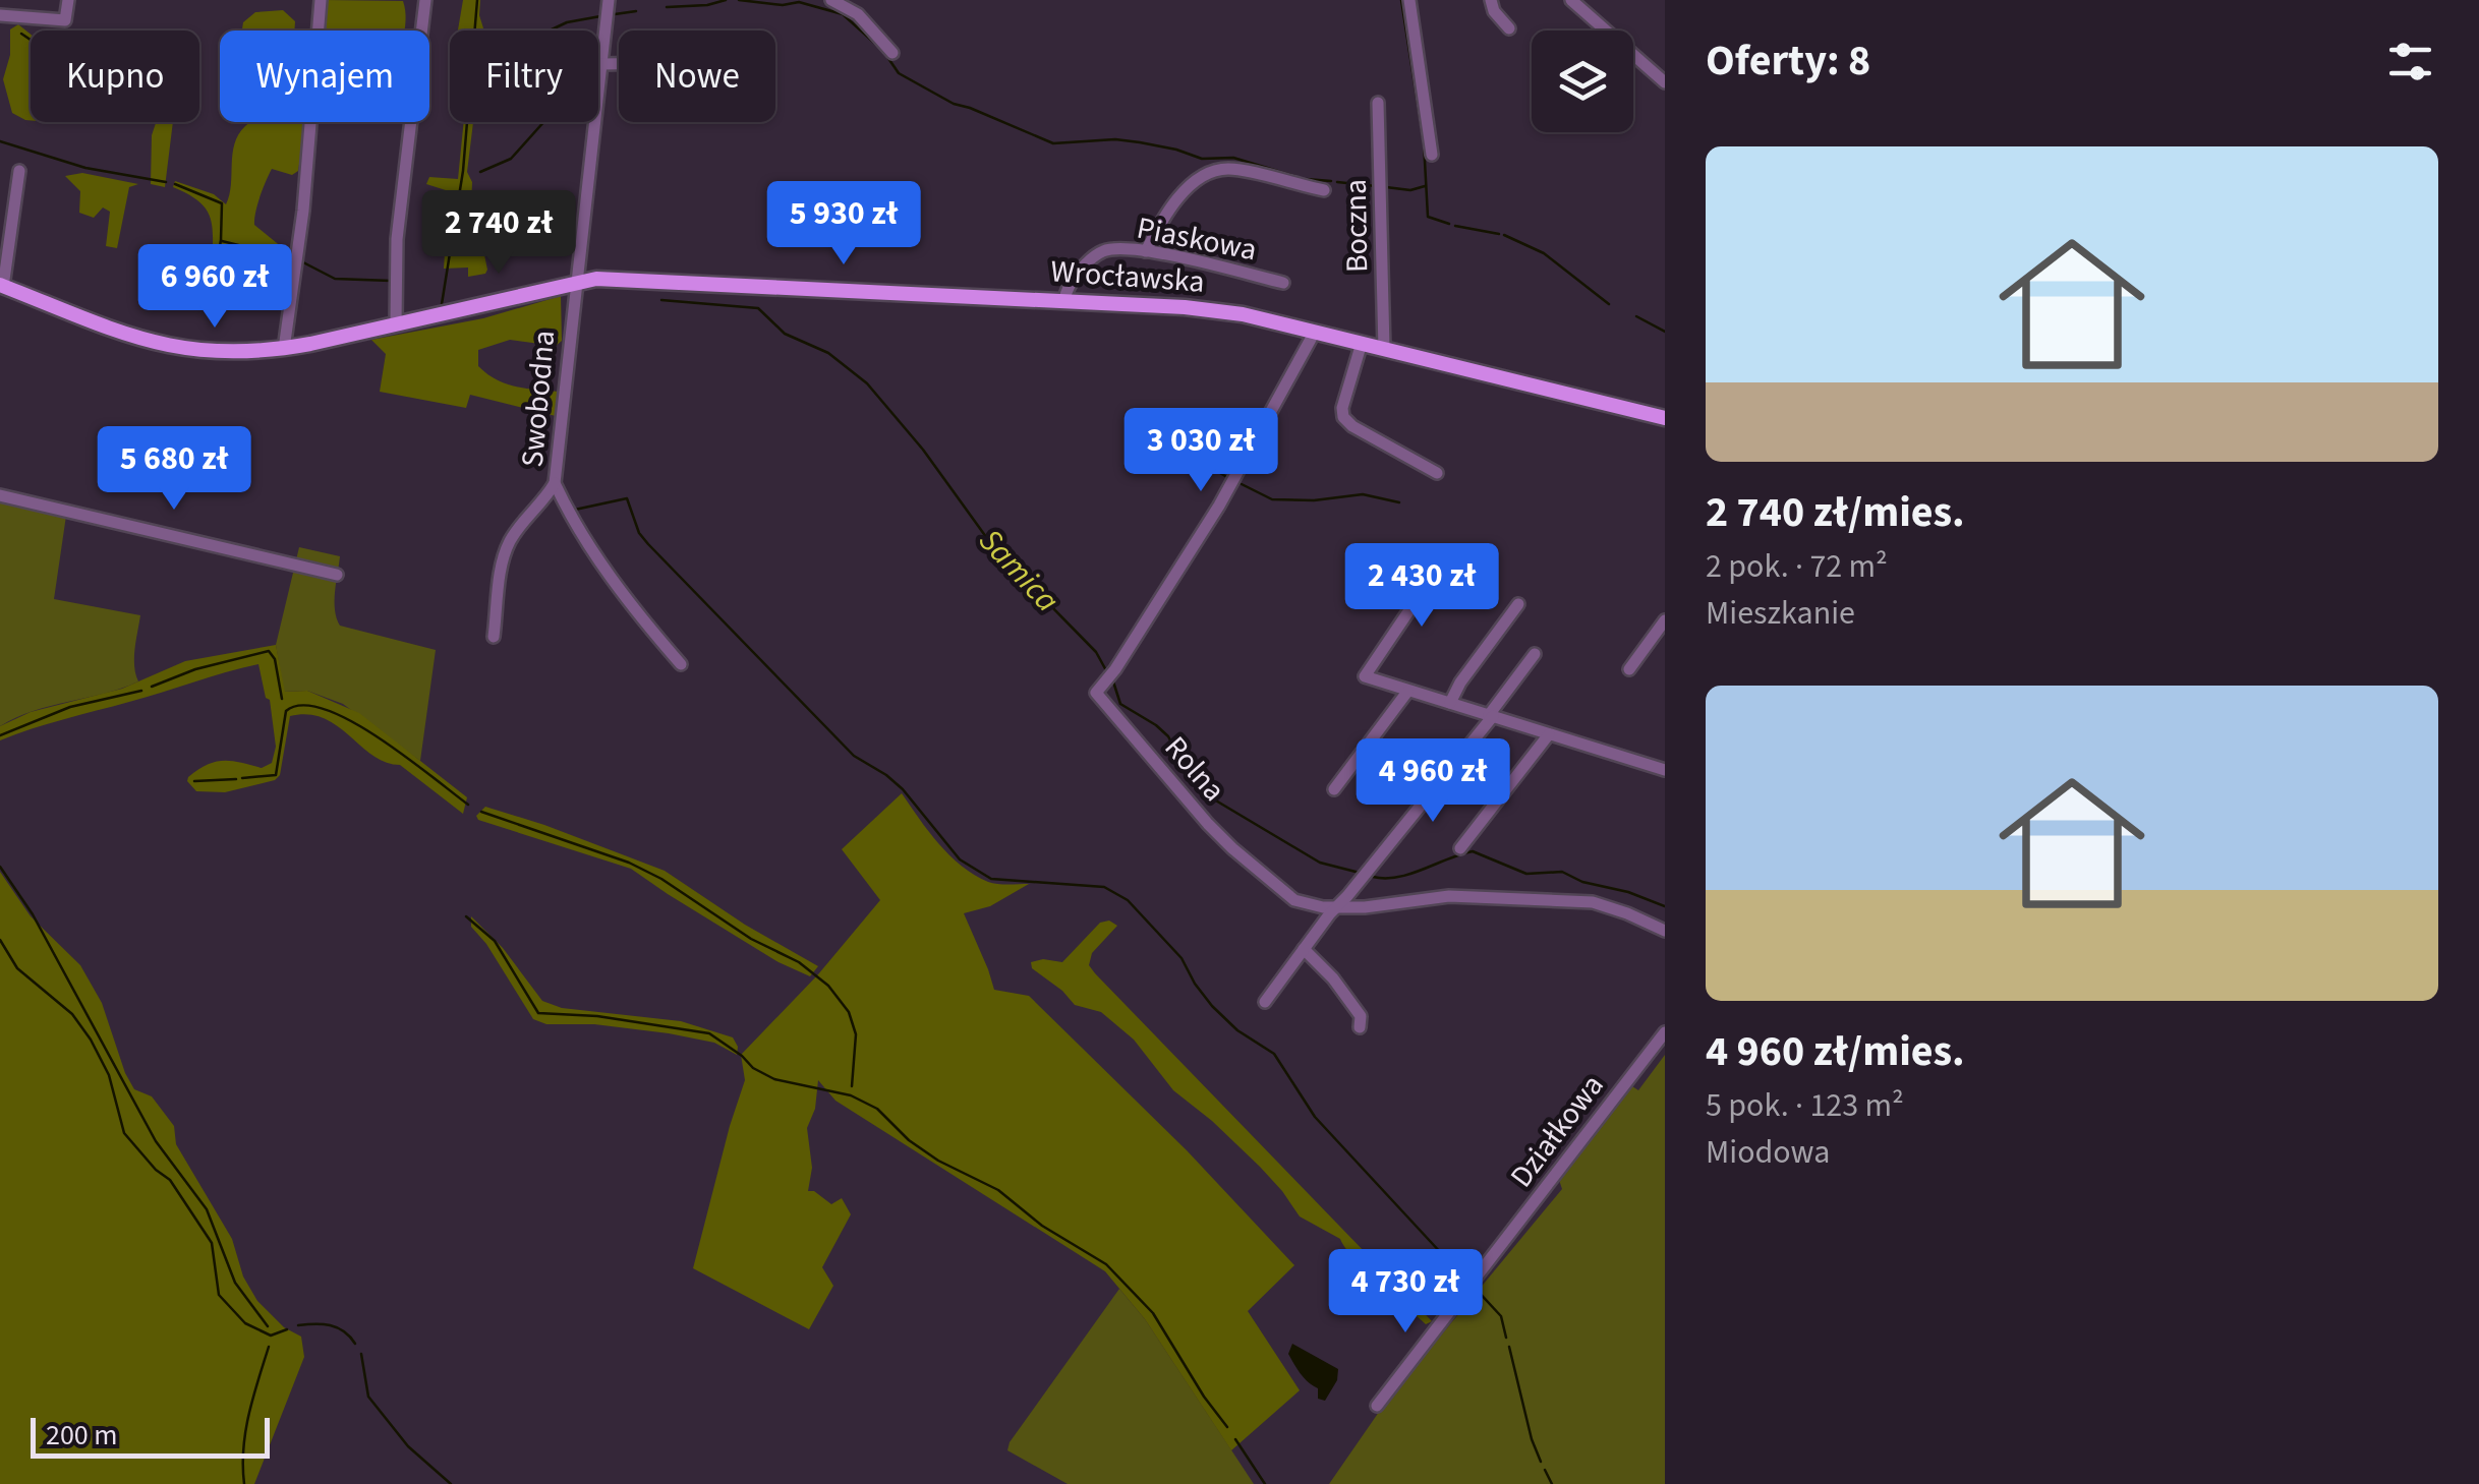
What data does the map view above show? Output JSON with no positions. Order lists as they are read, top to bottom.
{
  "streets": {
    "main road": ["Wrocławska"],
    "street": [
      "Boczna",
      "Piaskowa",
      "Swobodna",
      "Rolna",
      "Działkowa"
    ]
  },
  "crossings": [
    ["Boczna", "Wrocławska"],
    ["Piaskowa", "Wrocławska"],
    ["Wrocławska", "Swobodna"],
    ["Wrocławska", "Rolna"]
  ],
  "water": ["Samica"],
  "scale_bar": "200 m",
  "page": {
    "heading": "Oferty: 8",
    "chip": [
      "Kupno",
      "Wynajem",
      "Filtry",
      "Nowe"
    ],
    "list": [
      {
        "name": "2 740 zł/mies.",
        "note": "2 pok. · 72 m² · Mieszkanie"
      },
      {
        "name": "4 960 zł/mies.",
        "note": "5 pok. · 123 m² · Miodowa"
      }
    ],
    "price": [
      "5 930 zł",
      "2 740 zł",
      "6 960 zł",
      "3 030 zł",
      "5 680 zł",
      "2 430 zł",
      "4 960 zł",
      "4 730 zł"
    ],
    "scale": "200 m"
  }
}
